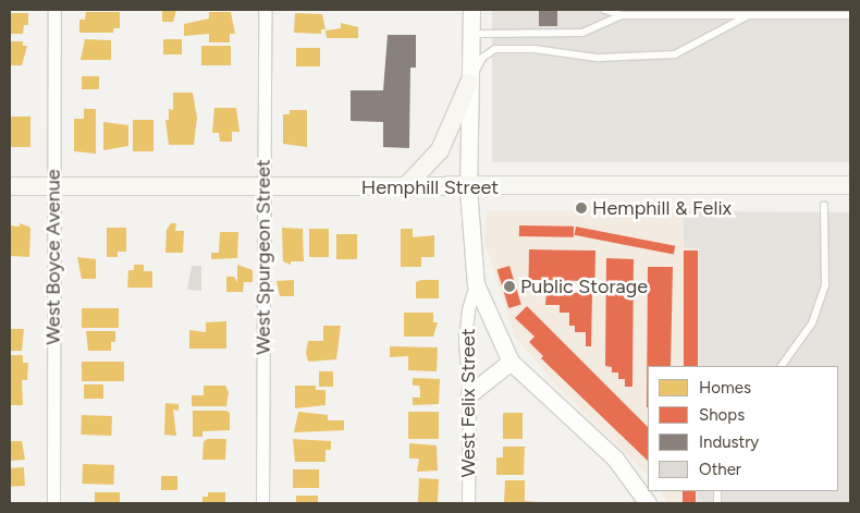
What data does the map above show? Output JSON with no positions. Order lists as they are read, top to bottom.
{
  "streets": {
    "main road": ["Hemphill Street"],
    "street": ["West Boyce Avenue", "West Spurgeon Street", "West Felix Street"]
  },
  "crossings": [
    ["Hemphill Street", "West Boyce Avenue"],
    ["Hemphill Street", "West Spurgeon Street"],
    ["Hemphill Street", "West Felix Street"]
  ],
  "places": ["Hemphill & Felix", "Public Storage"],
  "legend": [
    "Homes",
    "Shops",
    "Industry",
    "Other"
  ]
}
